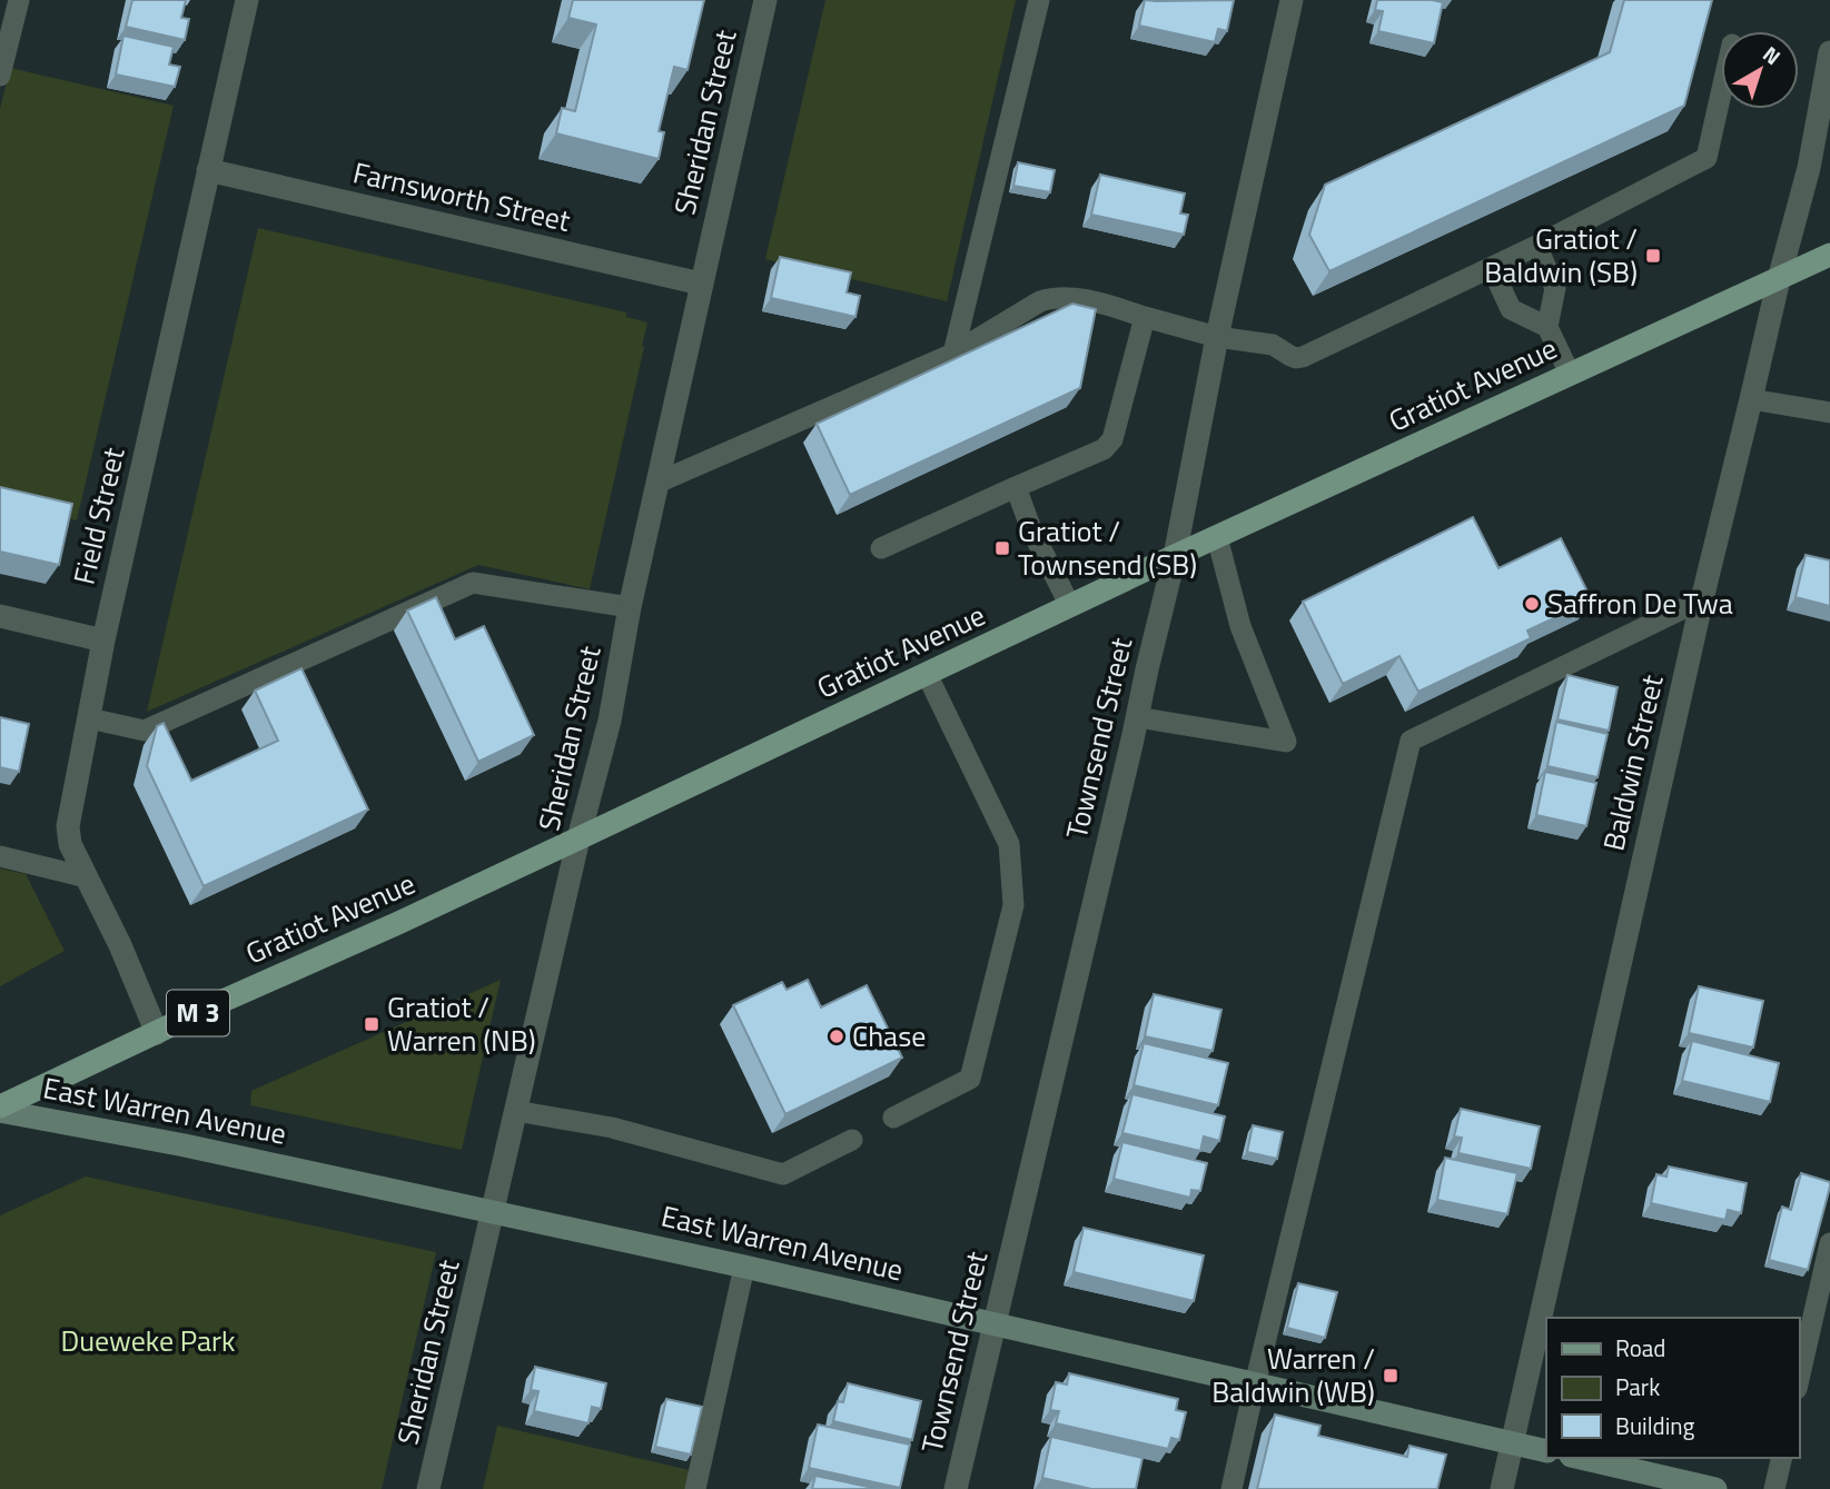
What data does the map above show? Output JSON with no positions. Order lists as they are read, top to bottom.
{
  "streets": {
    "main road": ["Gratiot Avenue", "M 3", "East Warren Avenue"],
    "street": [
      "Sheridan Street",
      "Farnsworth Street",
      "Field Street",
      "Townsend Street",
      "Baldwin Street"
    ]
  },
  "crossings": [
    ["Sheridan Street", "Farnsworth Street"],
    ["Sheridan Street", "Gratiot Avenue"],
    ["Sheridan Street", "East Warren Avenue"],
    ["Farnsworth Street", "Field Street"],
    ["Gratiot Avenue", "Field Street"],
    ["Gratiot Avenue", "Townsend Street"],
    ["Gratiot Avenue", "Baldwin Street"],
    ["Gratiot Avenue", "East Warren Avenue"],
    ["Townsend Street", "East Warren Avenue"],
    ["Baldwin Street", "East Warren Avenue"]
  ],
  "parks": ["Dueweke Park"],
  "places": {
    "transit": [
      "Gratiot / Baldwin (SB)",
      "Gratiot / Townsend (SB)",
      "Gratiot / Warren (NB)",
      "Warren / Baldwin (WB)"
    ],
    "other": ["Saffron De Twa", "Chase"]
  },
  "legend": ["Road", "Park", "Building"],
  "north": "top right"
}
